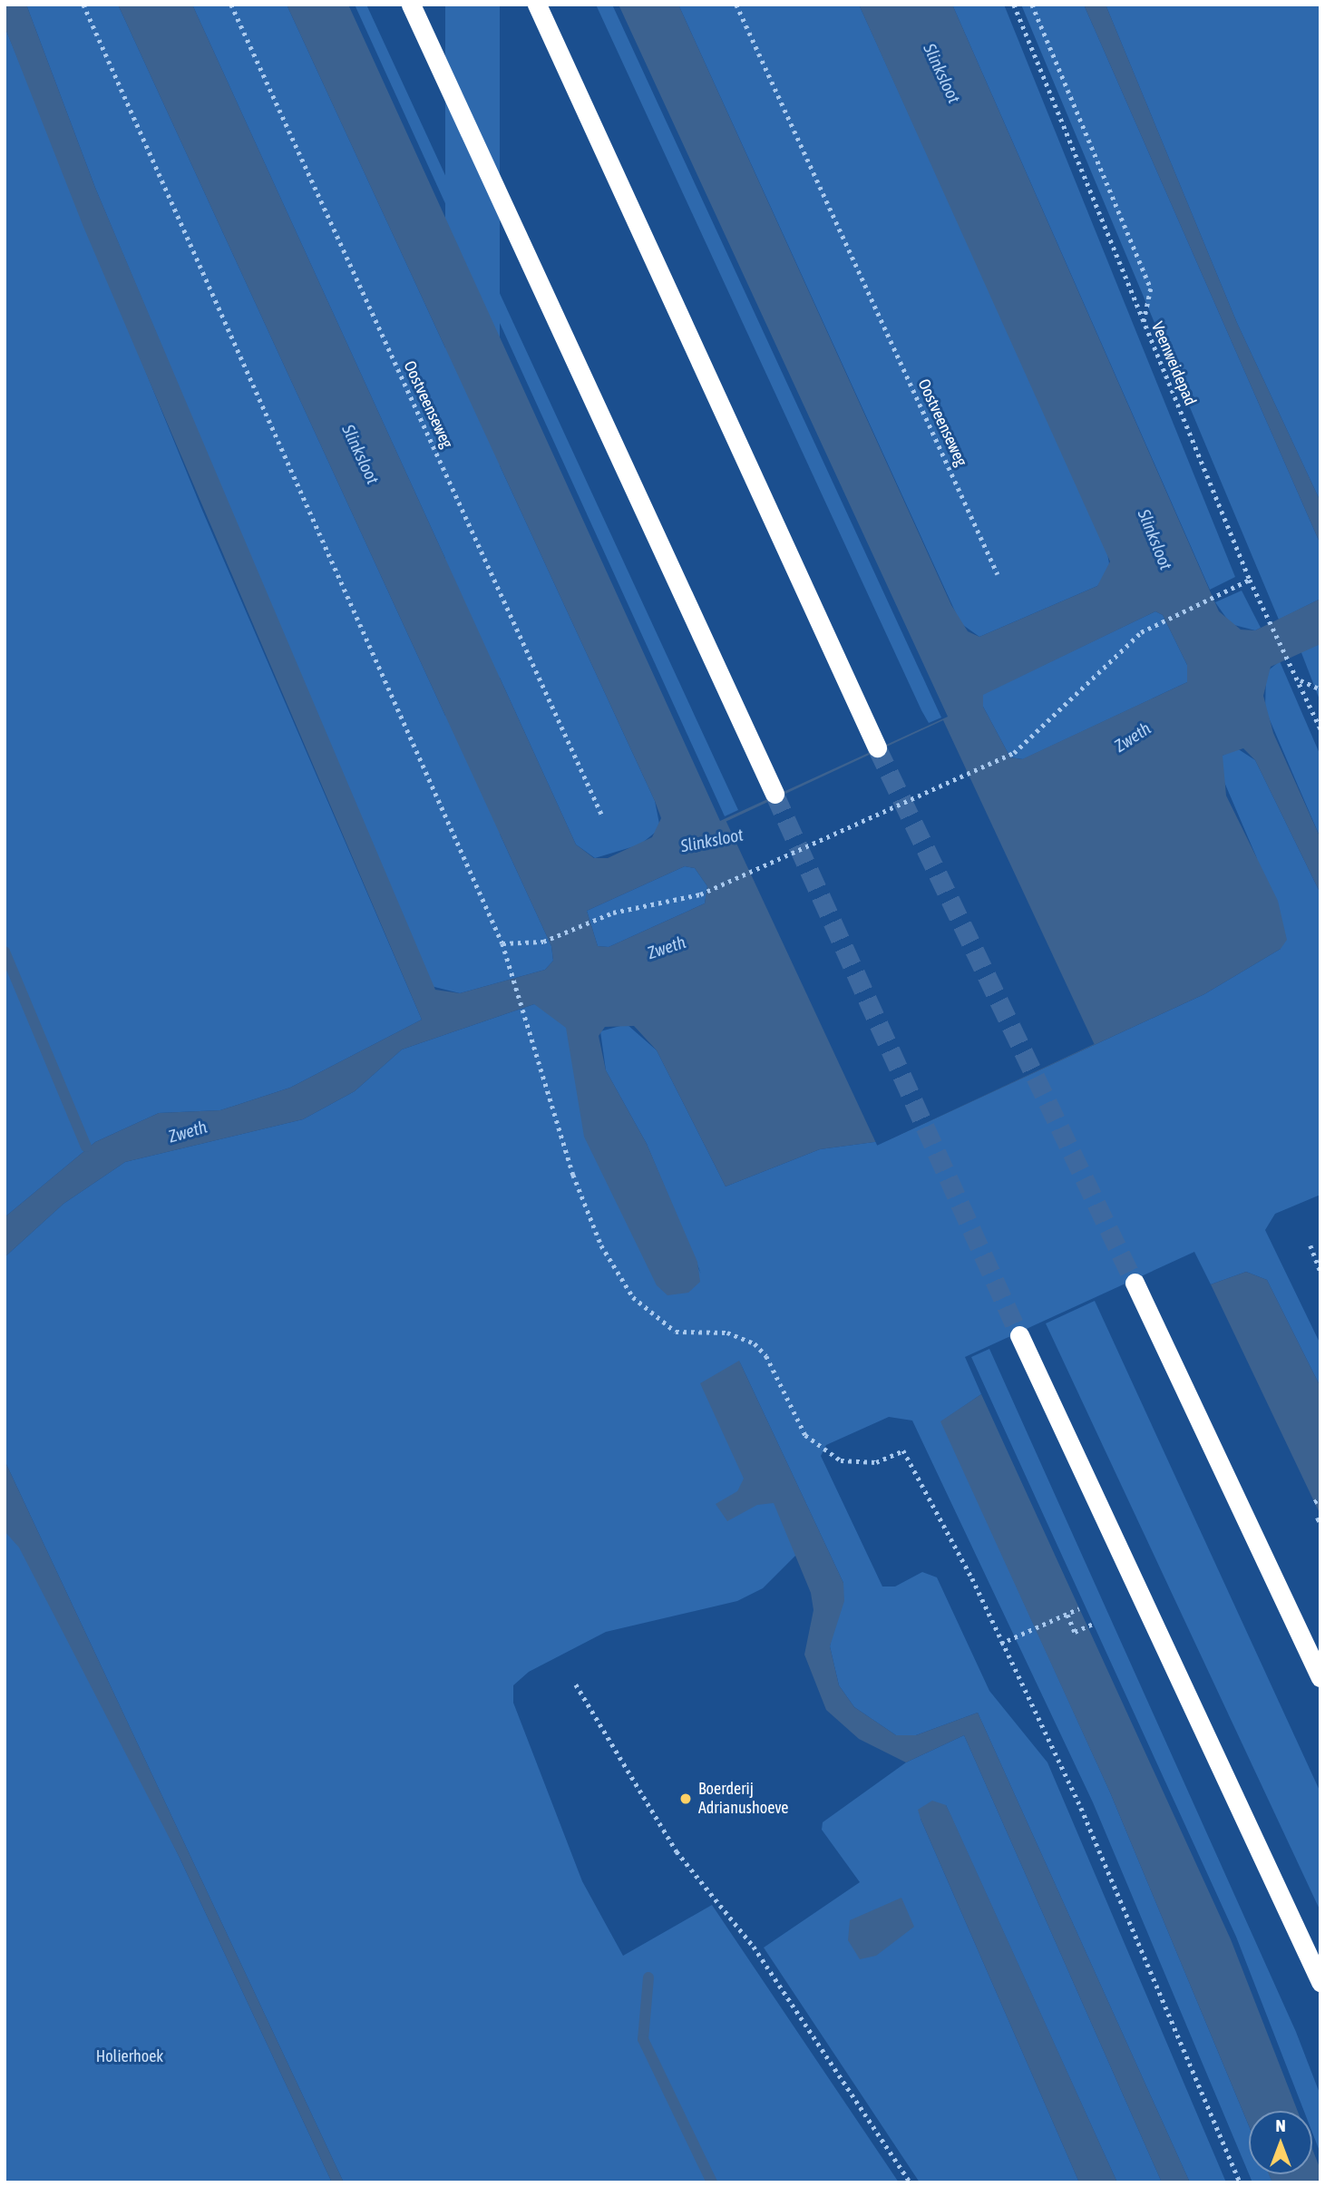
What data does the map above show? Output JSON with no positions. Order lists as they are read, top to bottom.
{
  "streets": {
    "path": ["Veenweidepad", "Oostveenseweg"]
  },
  "water": ["Slinksloot", "Zweth"],
  "parks": ["Holierhoek"],
  "places": ["Boerderij Adrianushoeve"],
  "north": "top"
}
